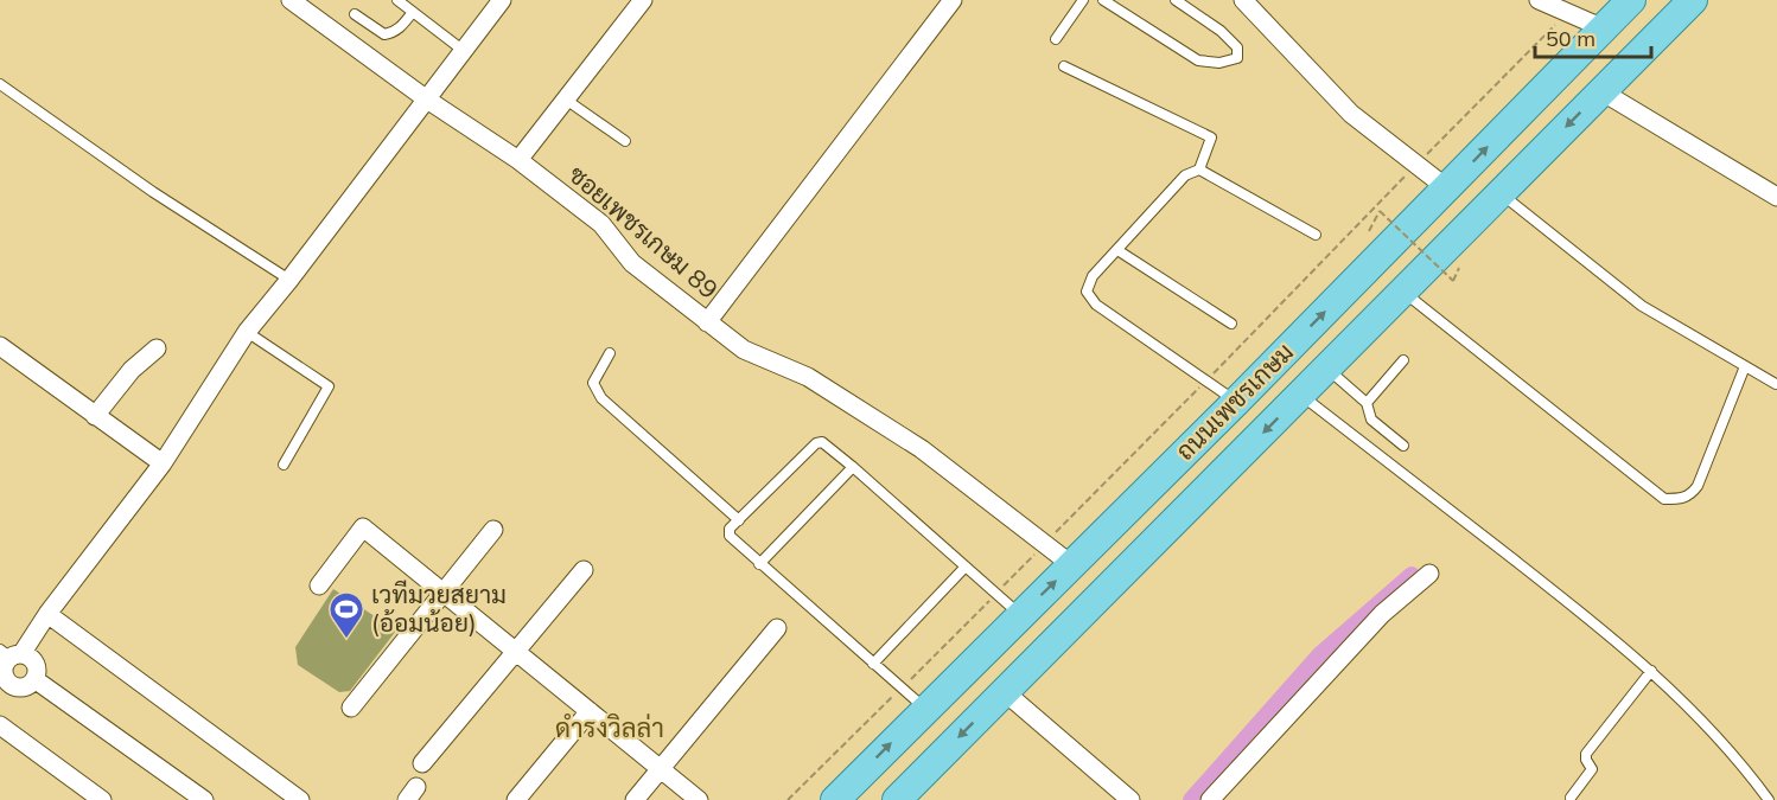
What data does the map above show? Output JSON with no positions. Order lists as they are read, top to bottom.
{
  "streets": {
    "main road": ["ถนนเพชรเกษม"],
    "street": ["ซอยเพชรเกษม 89"]
  },
  "crossings": [
    ["ซอยเพชรเกษม 89", "ถนนเพชรเกษม"]
  ],
  "districts": ["ดำรงวิลล่า"],
  "places": {
    "sports": ["เวทีมวยสยาม (อ้อมน้อย)"]
  },
  "scale_bar": "50 m"
}
